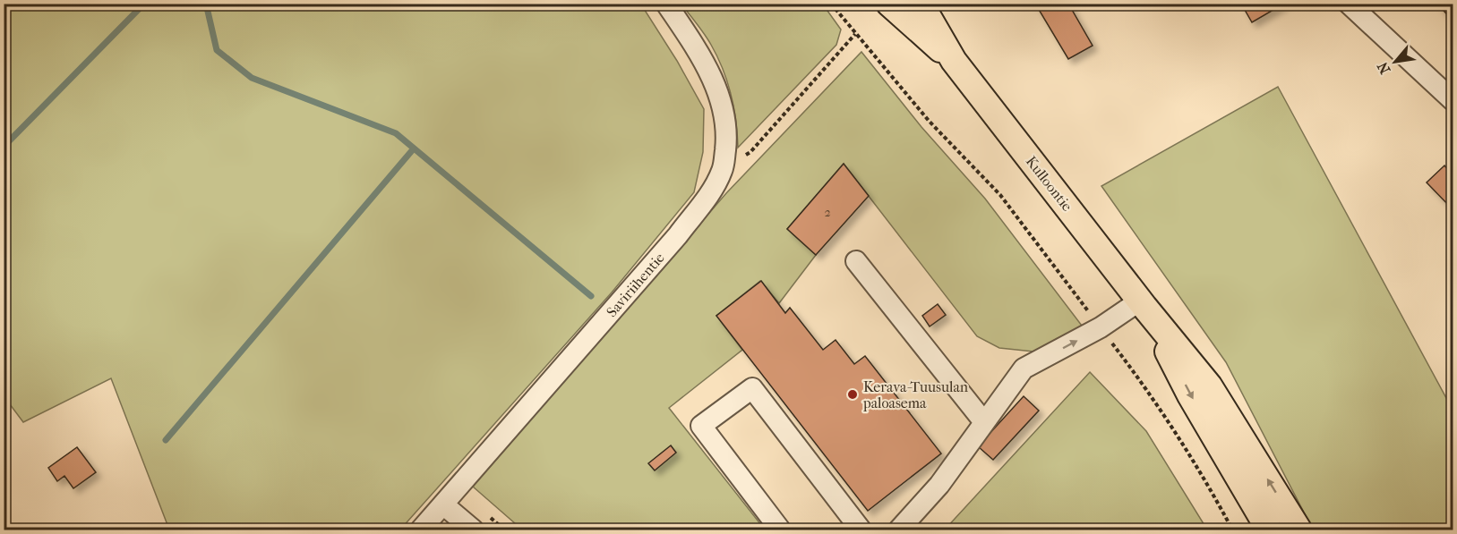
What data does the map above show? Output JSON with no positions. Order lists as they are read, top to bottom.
{
  "streets": {
    "main road": ["Kulloontie"],
    "street": ["Saviriihentie"]
  },
  "places": ["Kerava-Tuusulan paloasema"],
  "house_numbers": ["2"],
  "north": "bottom left"
}
